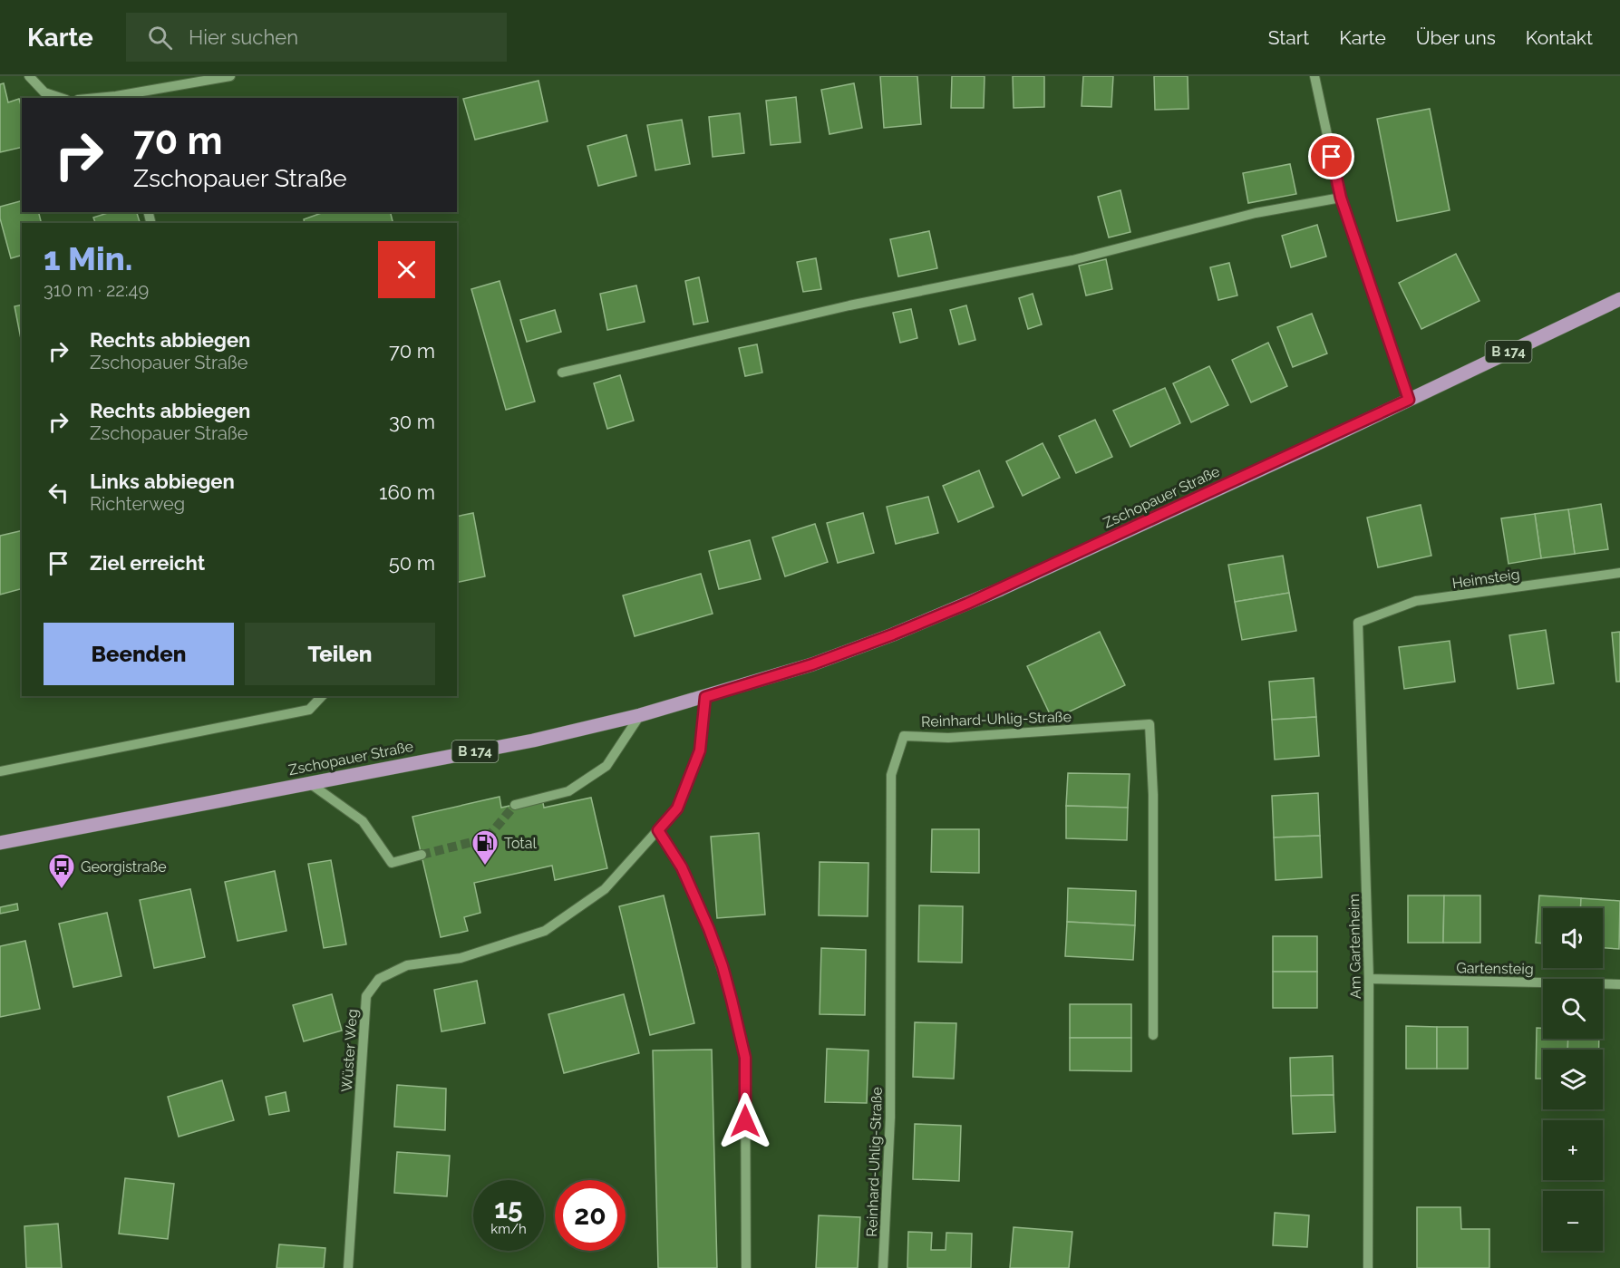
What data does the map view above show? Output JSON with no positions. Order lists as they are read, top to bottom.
{
  "streets": {
    "main road": ["B 174", "Zschopauer Straße"],
    "street": [
      "Heimsteig",
      "Reinhard-Uhlig-Straße",
      "Am Gartenheim",
      "Gartensteig",
      "Wüster Weg"
    ]
  },
  "crossings": [
    ["Heimsteig", "Am Gartenheim"],
    ["Am Gartenheim", "Gartensteig"]
  ],
  "places": {
    "fuel station": ["Total"],
    "bus stop": ["Georgistraße"]
  },
  "page": {
    "header": "Karte",
    "search": "Hier suchen",
    "nav": [
      "Start",
      "Karte",
      "Über uns",
      "Kontakt"
    ],
    "turn": ["70 m", "Zschopauer Straße"],
    "heading": ["1 Min.", "310 m · 22:49"],
    "list": [
      {
        "name": "Rechts abbiegen",
        "note": "Zschopauer Straße",
        "value": "70 m"
      },
      {
        "name": "Rechts abbiegen",
        "note": "Zschopauer Straße",
        "value": "30 m"
      },
      {
        "name": "Links abbiegen",
        "note": "Richterweg",
        "value": "160 m"
      },
      {
        "name": "Ziel erreicht",
        "value": "50 m"
      }
    ],
    "buttons": ["Beenden", "Teilen"],
    "map_buttons": ["+", "−"],
    "speed": "15 km/h",
    "limit": "20"
  }
}
